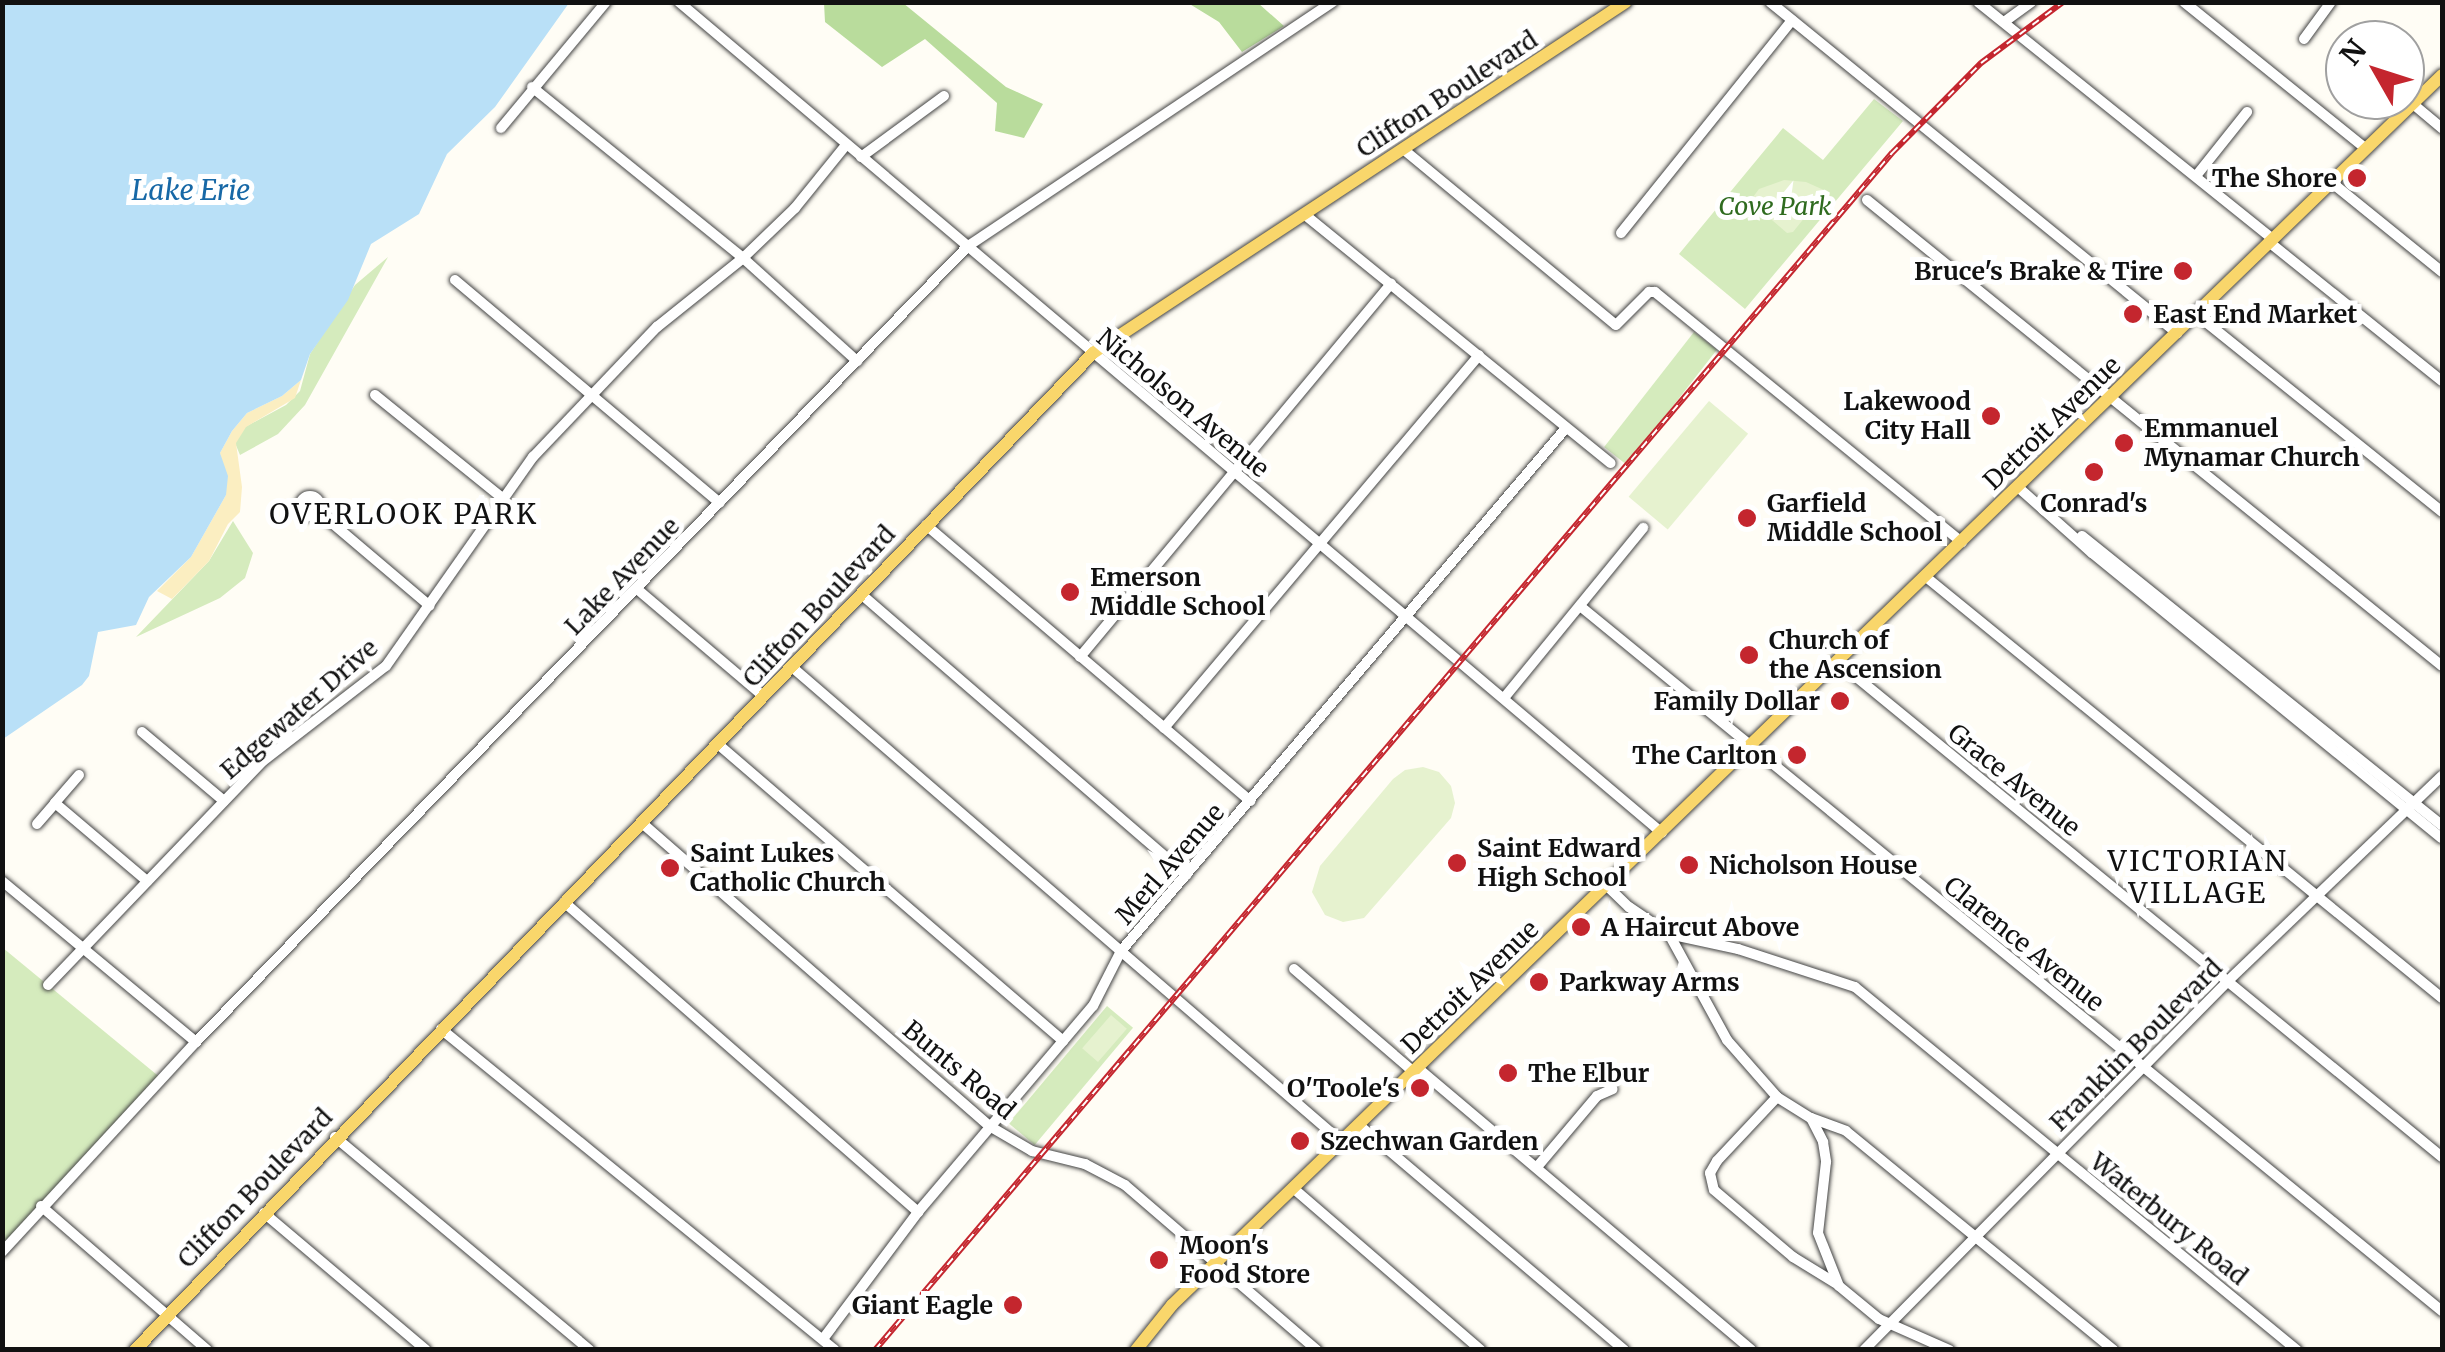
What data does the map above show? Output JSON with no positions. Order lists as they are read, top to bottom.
{
  "streets": {
    "main road": ["Clifton Boulevard", "Detroit Avenue"],
    "street": [
      "Nicholson Avenue",
      "Lake Avenue",
      "Edgewater Drive",
      "Grace Avenue",
      "Merl Avenue",
      "Clarence Avenue",
      "Franklin Boulevard",
      "Bunts Road",
      "Waterbury Road"
    ]
  },
  "crossings": [
    ["Clifton Boulevard", "Nicholson Avenue"],
    ["Clifton Boulevard", "Bunts Road"],
    ["Nicholson Avenue", "Detroit Avenue"],
    ["Nicholson Avenue", "Lake Avenue"],
    ["Nicholson Avenue", "Edgewater Drive"],
    ["Nicholson Avenue", "Merl Avenue"],
    ["Detroit Avenue", "Grace Avenue"],
    ["Detroit Avenue", "Clarence Avenue"],
    ["Detroit Avenue", "Bunts Road"],
    ["Detroit Avenue", "Waterbury Road"],
    ["Grace Avenue", "Franklin Boulevard"],
    ["Merl Avenue", "Bunts Road"],
    ["Clarence Avenue", "Franklin Boulevard"],
    ["Franklin Boulevard", "Waterbury Road"]
  ],
  "districts": ["OVERLOOK PARK", "VICTORIAN VILLAGE"],
  "water": ["Lake Erie"],
  "parks": ["Cove Park"],
  "places": [
    "The Shore",
    "Bruce's Brake & Tire",
    "East End Market",
    "Lakewood City Hall",
    "Emmanuel Mynamar Church",
    "Conrad's",
    "Garfield Middle School",
    "Emerson Middle School",
    "Church of the Ascension",
    "Family Dollar",
    "The Carlton",
    "Saint Edward High School",
    "Nicholson House",
    "Saint Lukes Catholic Church",
    "A Haircut Above",
    "Parkway Arms",
    "The Elbur",
    "O'Toole's",
    "Szechwan Garden",
    "Moon's Food Store",
    "Giant Eagle"
  ],
  "north": "top left"
}
